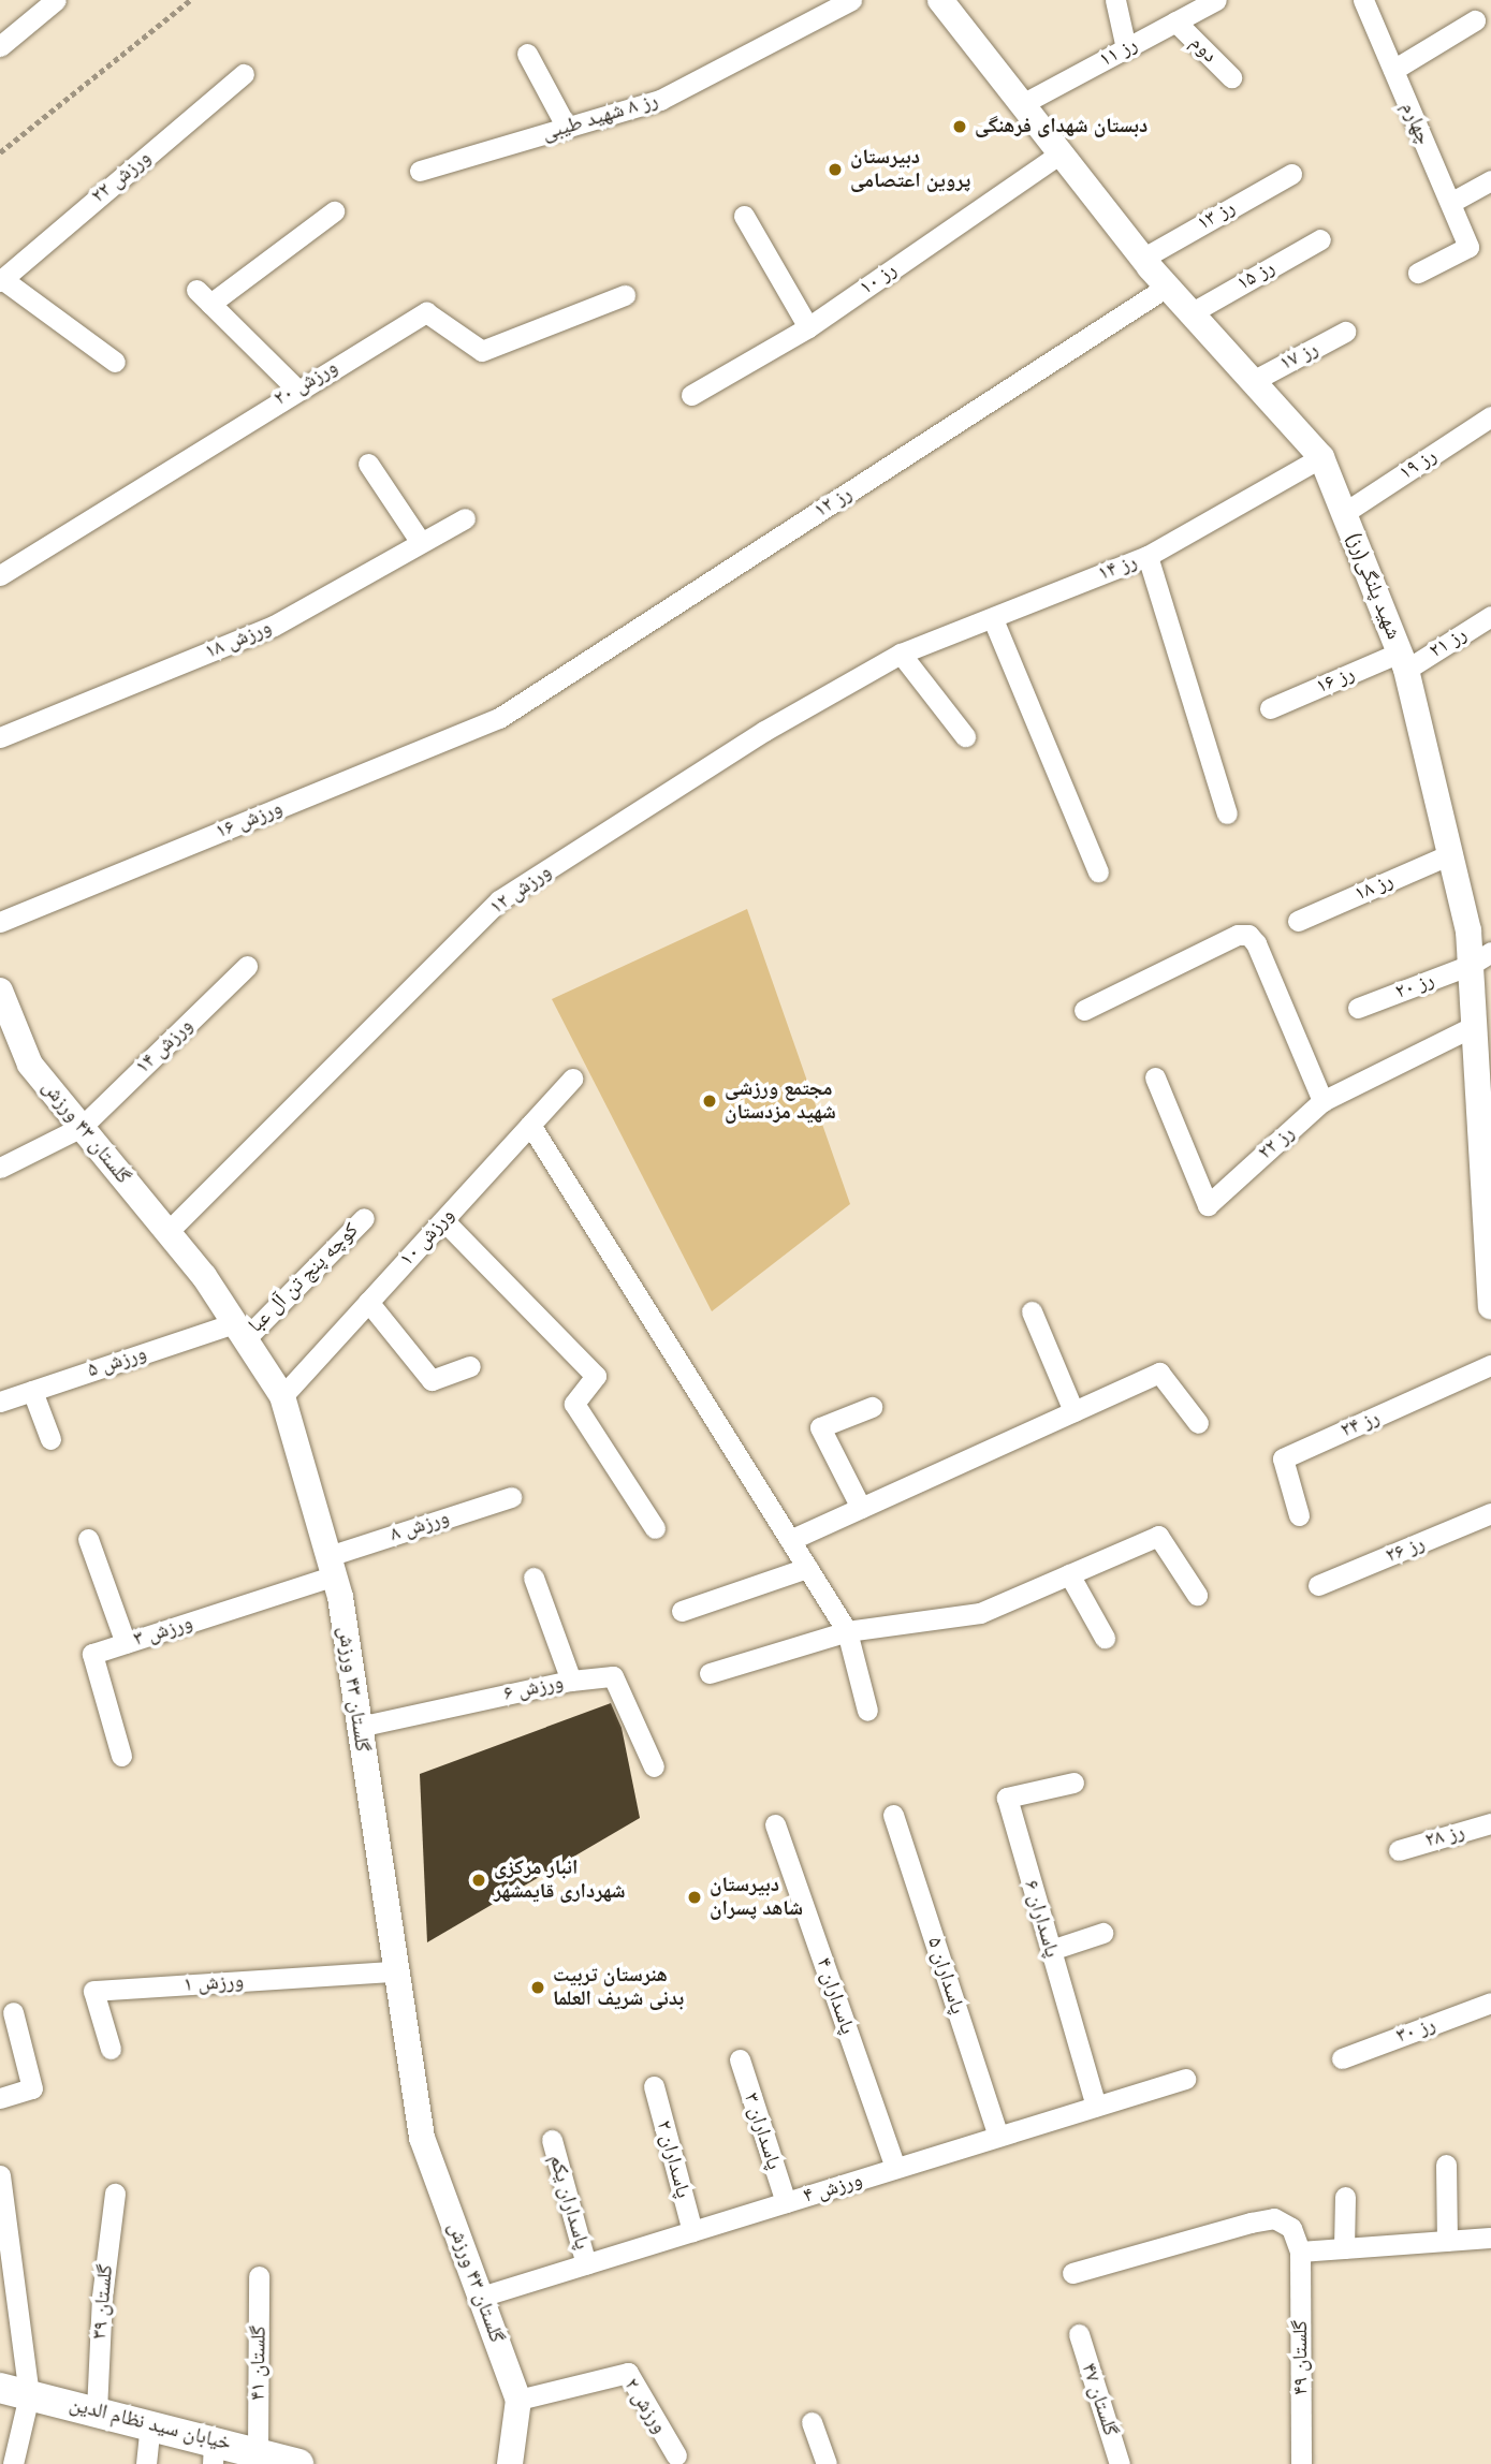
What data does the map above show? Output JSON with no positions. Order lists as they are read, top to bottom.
{
  "streets": {
    "main road": ["خیابان سید نظام الدین"],
    "street": [
      "دوم",
      "رز ۱۱",
      "رز ۸ شهید طیبی",
      "چهارم",
      "ورزش ۲۲",
      "رز ۱۳",
      "رز ۱۵",
      "رز ۱۰",
      "رز ۱۷",
      "ورزش ۲۰",
      "رز ۱۹",
      "رز ۱۲",
      "رز ۱۴",
      "شهید پلنگی(رز)",
      "ورزش ۱۸",
      "رز ۲۱",
      "رز ۱۶",
      "ورزش ۱۶",
      "رز ۱۸",
      "ورزش ۱۲",
      "رز ۲۰",
      "ورزش ۱۴",
      "گلستان ۴۳ ورزش",
      "رز ۲۲",
      "ورزش ۱۰",
      "کوچه پنج تن آل عبا",
      "ورزش ۵",
      "رز ۲۴",
      "ورزش ۸",
      "رز ۲۶",
      "ورزش ۳",
      "ورزش ۶",
      "رز ۲۸",
      "پاسداران ۶",
      "پاسداران ۵",
      "ورزش ۱",
      "پاسداران ۴",
      "رز ۳۰",
      "پاسداران ۳",
      "پاسداران ۲",
      "ورزش ۴",
      "پاسداران یکم",
      "گلستان ۳۹",
      "گلستان ۴۹",
      "گلستان ۴۱",
      "گلستان ۴۷",
      "ورزش ۲"
    ]
  },
  "crossings": [
    ["دوم", "رز ۱۱"],
    ["رز ۱۱", "شهید پلنگی(رز)"],
    ["رز ۱۳", "شهید پلنگی(رز)"],
    ["رز ۱۵", "شهید پلنگی(رز)"],
    ["رز ۱۰", "شهید پلنگی(رز)"],
    ["رز ۱۷", "شهید پلنگی(رز)"],
    ["رز ۱۹", "شهید پلنگی(رز)"],
    ["رز ۱۲", "شهید پلنگی(رز)"],
    ["رز ۱۲", "ورزش ۱۶"],
    ["رز ۱۴", "شهید پلنگی(رز)"],
    ["رز ۱۴", "ورزش ۱۲"],
    ["شهید پلنگی(رز)", "رز ۲۱"],
    ["شهید پلنگی(رز)", "رز ۱۶"],
    ["شهید پلنگی(رز)", "رز ۱۸"],
    ["شهید پلنگی(رز)", "رز ۲۰"],
    ["شهید پلنگی(رز)", "رز ۲۲"],
    ["رز ۲۱", "رز ۱۶"],
    ["ورزش ۱۲", "گلستان ۴۳ ورزش"],
    ["ورزش ۱۴", "گلستان ۴۳ ورزش"],
    ["گلستان ۴۳ ورزش", "ورزش ۱۰"],
    ["گلستان ۴۳ ورزش", "کوچه پنج تن آل عبا"],
    ["گلستان ۴۳ ورزش", "ورزش ۵"],
    ["گلستان ۴۳ ورزش", "ورزش ۸"],
    ["گلستان ۴۳ ورزش", "ورزش ۳"],
    ["گلستان ۴۳ ورزش", "ورزش ۶"],
    ["گلستان ۴۳ ورزش", "ورزش ۱"],
    ["گلستان ۴۳ ورزش", "ورزش ۴"],
    ["گلستان ۴۳ ورزش", "ورزش ۲"],
    ["کوچه پنج تن آل عبا", "ورزش ۵"],
    ["ورزش ۸", "ورزش ۳"],
    ["پاسداران ۶", "ورزش ۴"],
    ["پاسداران ۵", "ورزش ۴"],
    ["پاسداران ۴", "ورزش ۴"],
    ["پاسداران ۳", "ورزش ۴"],
    ["پاسداران ۲", "ورزش ۴"],
    ["ورزش ۴", "پاسداران یکم"],
    ["گلستان ۳۹", "خیابان سید نظام الدین"],
    ["گلستان ۴۱", "خیابان سید نظام الدین"]
  ],
  "places": [
    "دبستان شهدای فرهنگی",
    "دبیرستان پروین اعتصامی",
    "مجتمع ورزشی شهید مزدستان",
    "انبار مرکزی شهرداری قایمشهر",
    "دبیرستان شاهد پسران",
    "هنرستان تربیت بدنی شریف العلما"
  ]
}
